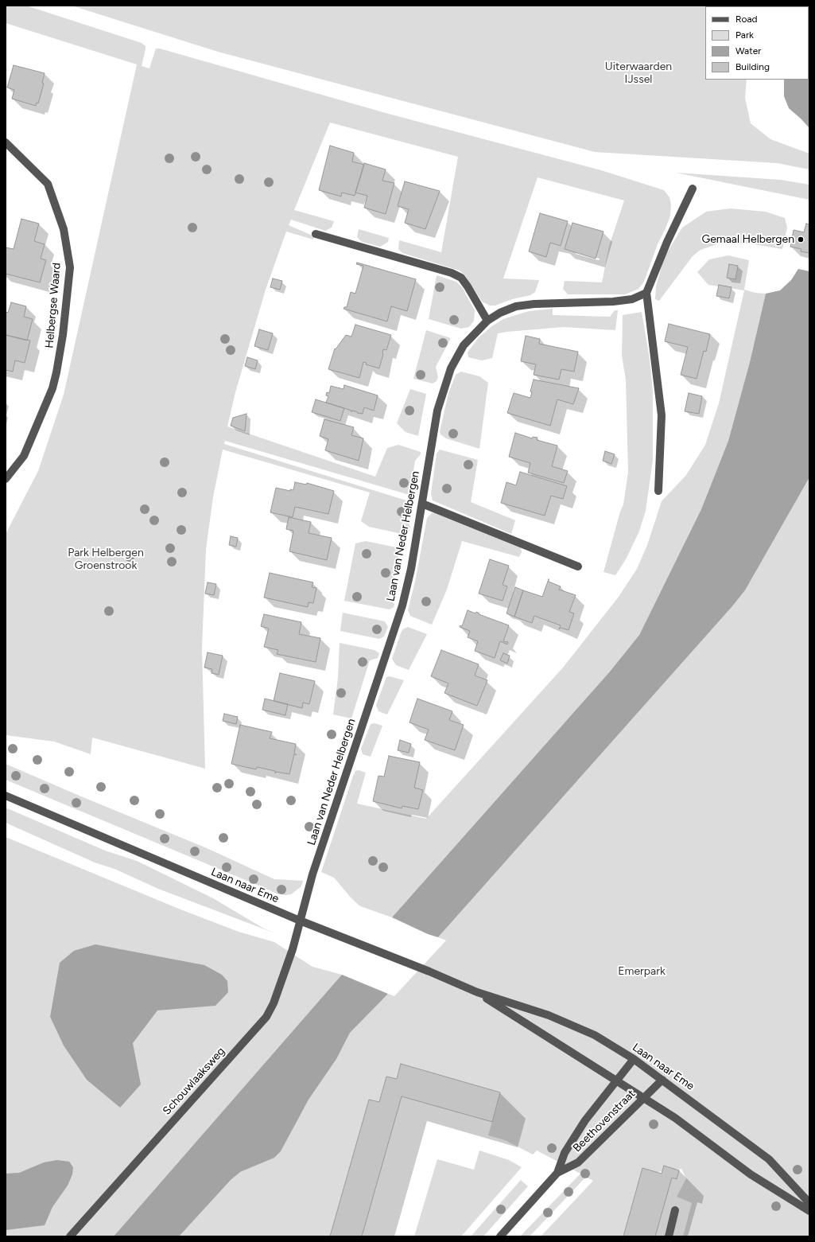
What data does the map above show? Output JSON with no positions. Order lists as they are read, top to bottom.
{
  "streets": {
    "street": [
      "Helbergse Waard",
      "Laan van Neder Helbergen",
      "Laan naar Eme",
      "Schouwlaaksweg",
      "Beethovenstraat"
    ]
  },
  "crossings": [
    ["Laan van Neder Helbergen", "Laan naar Eme"],
    ["Laan van Neder Helbergen", "Schouwlaaksweg"],
    ["Laan naar Eme", "Schouwlaaksweg"],
    ["Laan naar Eme", "Beethovenstraat"]
  ],
  "parks": ["Uiterwaarden IJssel", "Park Helbergen Groenstrook", "Emerpark"],
  "places": ["Gemaal Helbergen"],
  "legend": [
    "Road",
    "Park",
    "Water",
    "Building"
  ]
}
